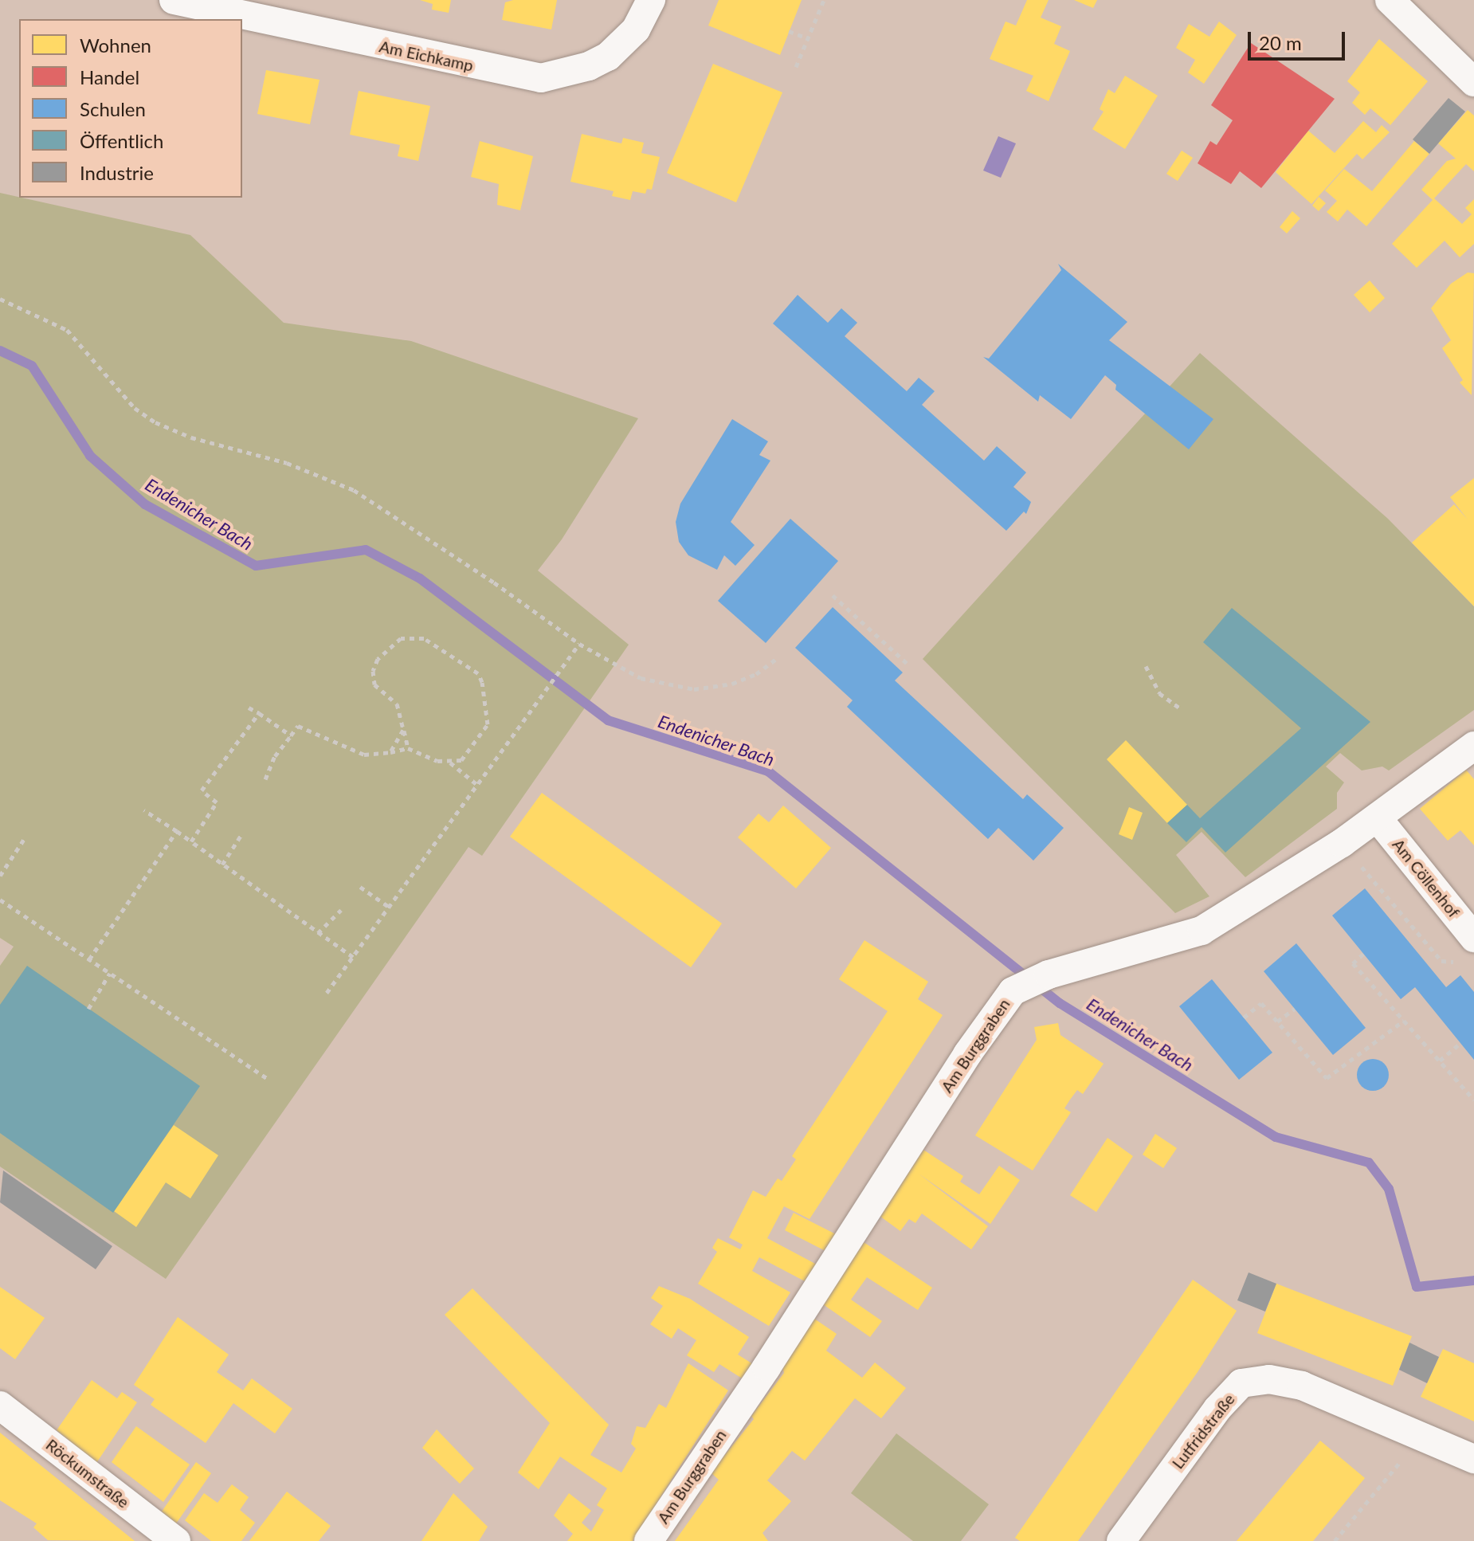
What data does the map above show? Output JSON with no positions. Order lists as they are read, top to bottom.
{
  "streets": {
    "street": [
      "Am Eichkamp",
      "Am Cöllenhof",
      "Am Burggraben",
      "Lutfridstraße",
      "Röckumstraße"
    ]
  },
  "crossings": [
    ["Am Cöllenhof", "Am Burggraben"]
  ],
  "water": ["Endenicher Bach"],
  "legend": [
    "Wohnen",
    "Handel",
    "Schulen",
    "Öffentlich",
    "Industrie"
  ],
  "scale_bar": "20 m"
}
